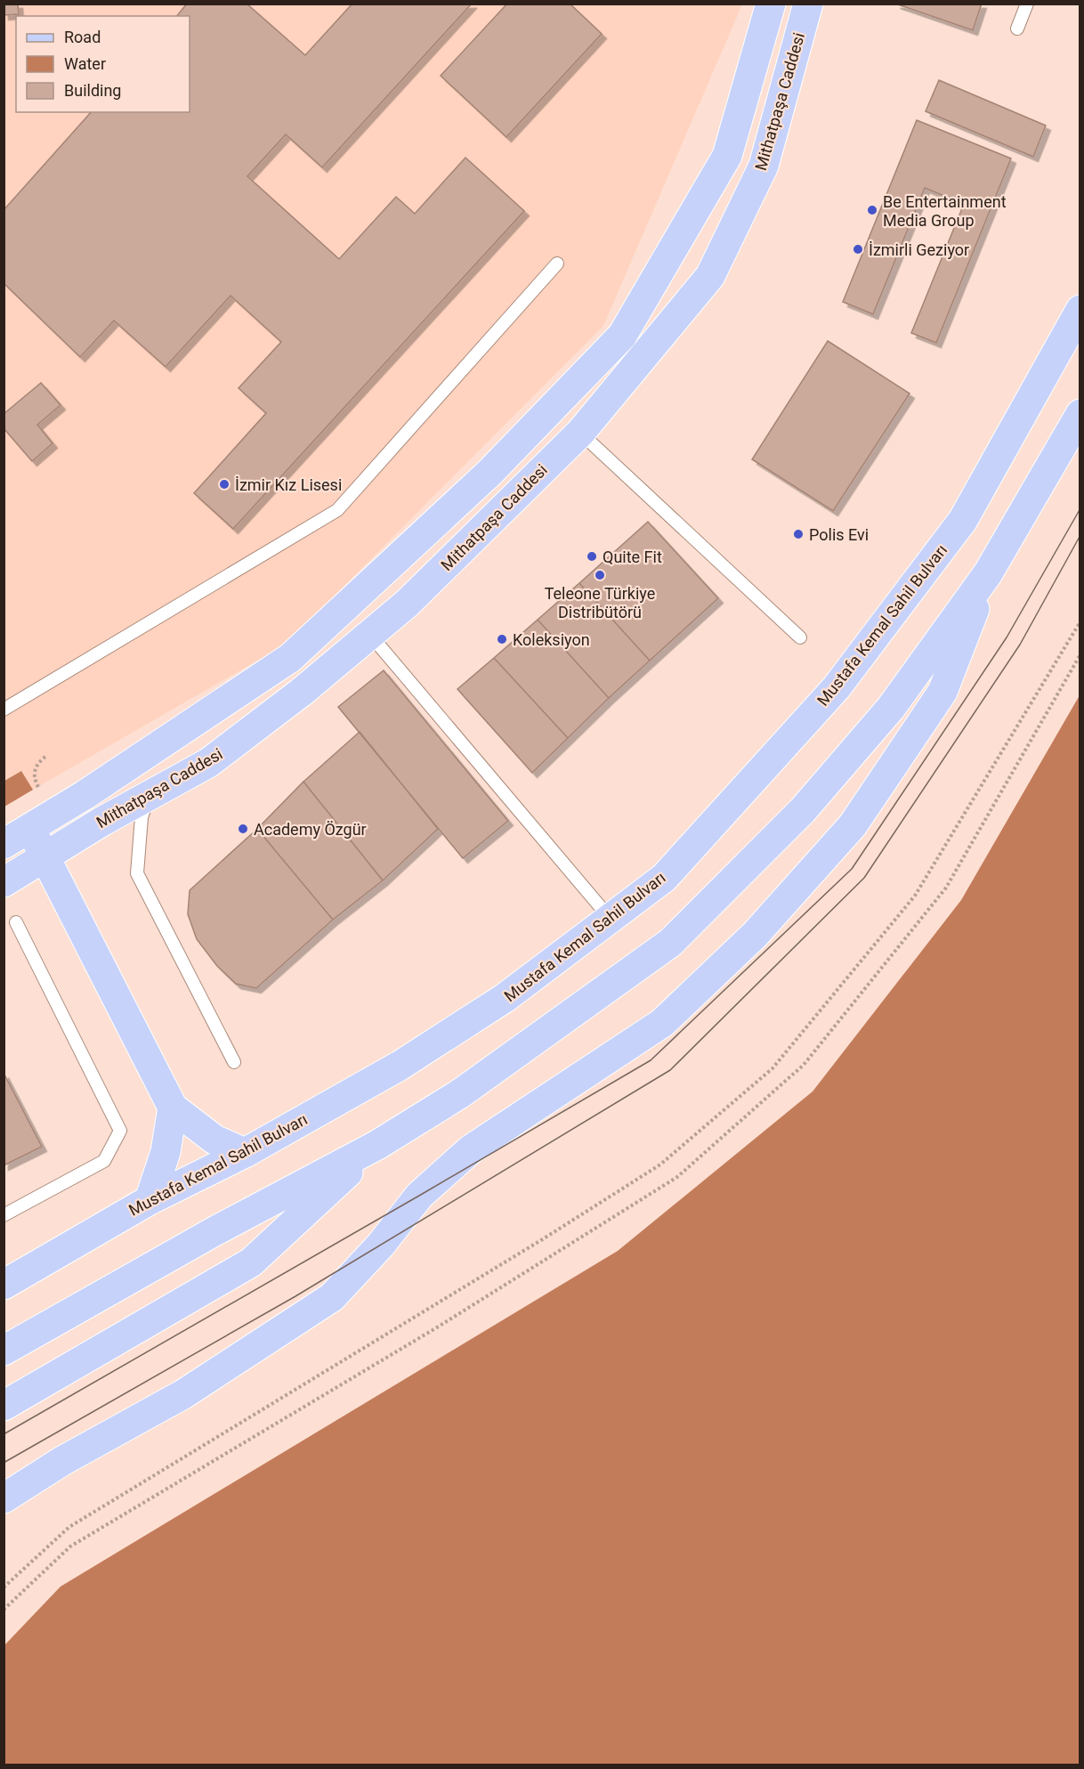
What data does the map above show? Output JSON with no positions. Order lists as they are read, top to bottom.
{
  "streets": {
    "main road": ["Mithatpaşa Caddesi", "Mustafa Kemal Sahil Bulvarı"]
  },
  "places": [
    "Be Entertainment Media Group",
    "İzmirli Geziyor",
    "İzmir Kız Lisesi",
    "Polis Evi",
    "Quite Fit",
    "Teleone Türkiye Distribütörü",
    "Koleksiyon",
    "Academy Özgür"
  ],
  "legend": ["Road", "Water", "Building"]
}
